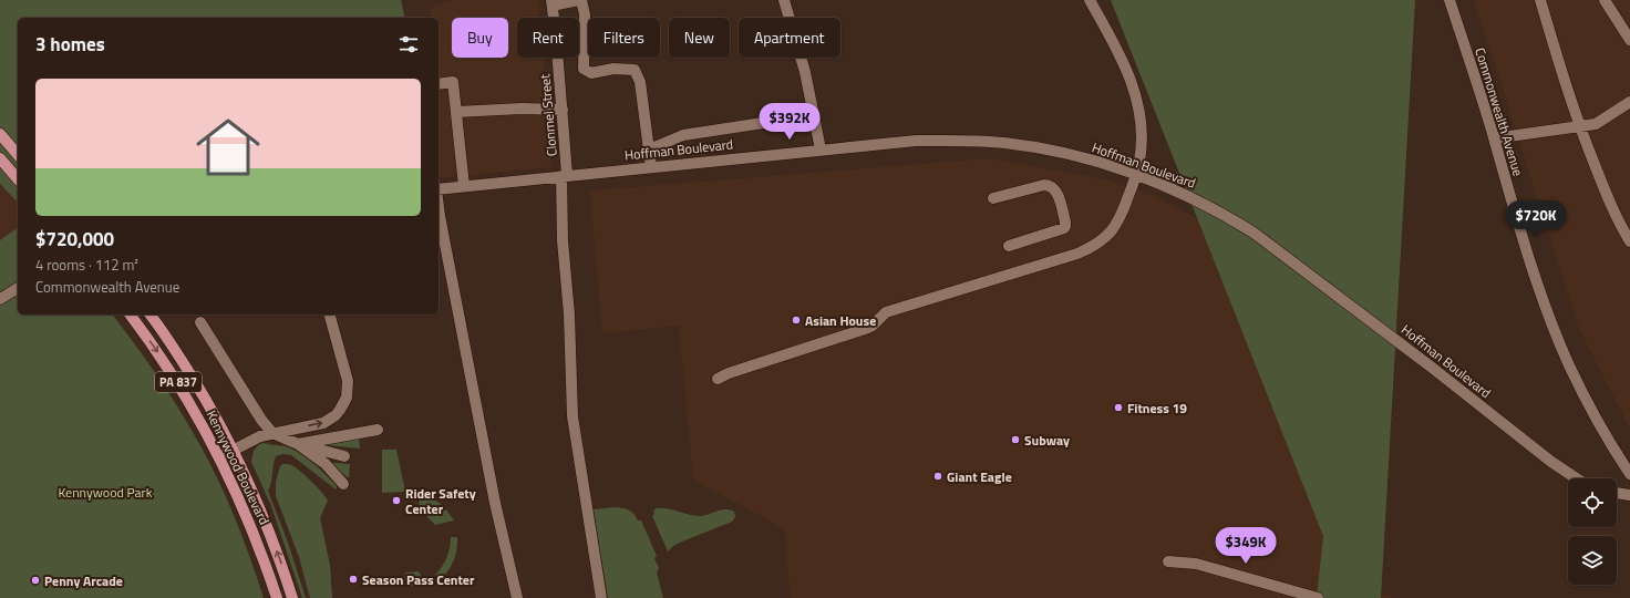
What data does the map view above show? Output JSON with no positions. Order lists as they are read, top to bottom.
{
  "streets": {
    "main road": ["PA 837", "Kennywood Boulevard"],
    "street": ["Commonwealth Avenue", "Clonmel Street", "Hoffman Boulevard"]
  },
  "crossings": [
    ["Clonmel Street", "Hoffman Boulevard"]
  ],
  "parks": ["Kennywood Park"],
  "places": [
    "Asian House",
    "Fitness 19",
    "Subway",
    "Giant Eagle",
    "Rider Safety Center",
    "Season Pass Center",
    "Penny Arcade"
  ],
  "page": {
    "chip": [
      "Buy",
      "Rent",
      "Filters",
      "New",
      "Apartment"
    ],
    "heading": "3 homes",
    "list": [
      {
        "name": "$720,000",
        "note": "4 rooms · 112 m² · Commonwealth Avenue"
      }
    ],
    "price": ["$392K", "$720K", "$349K"]
  }
}
